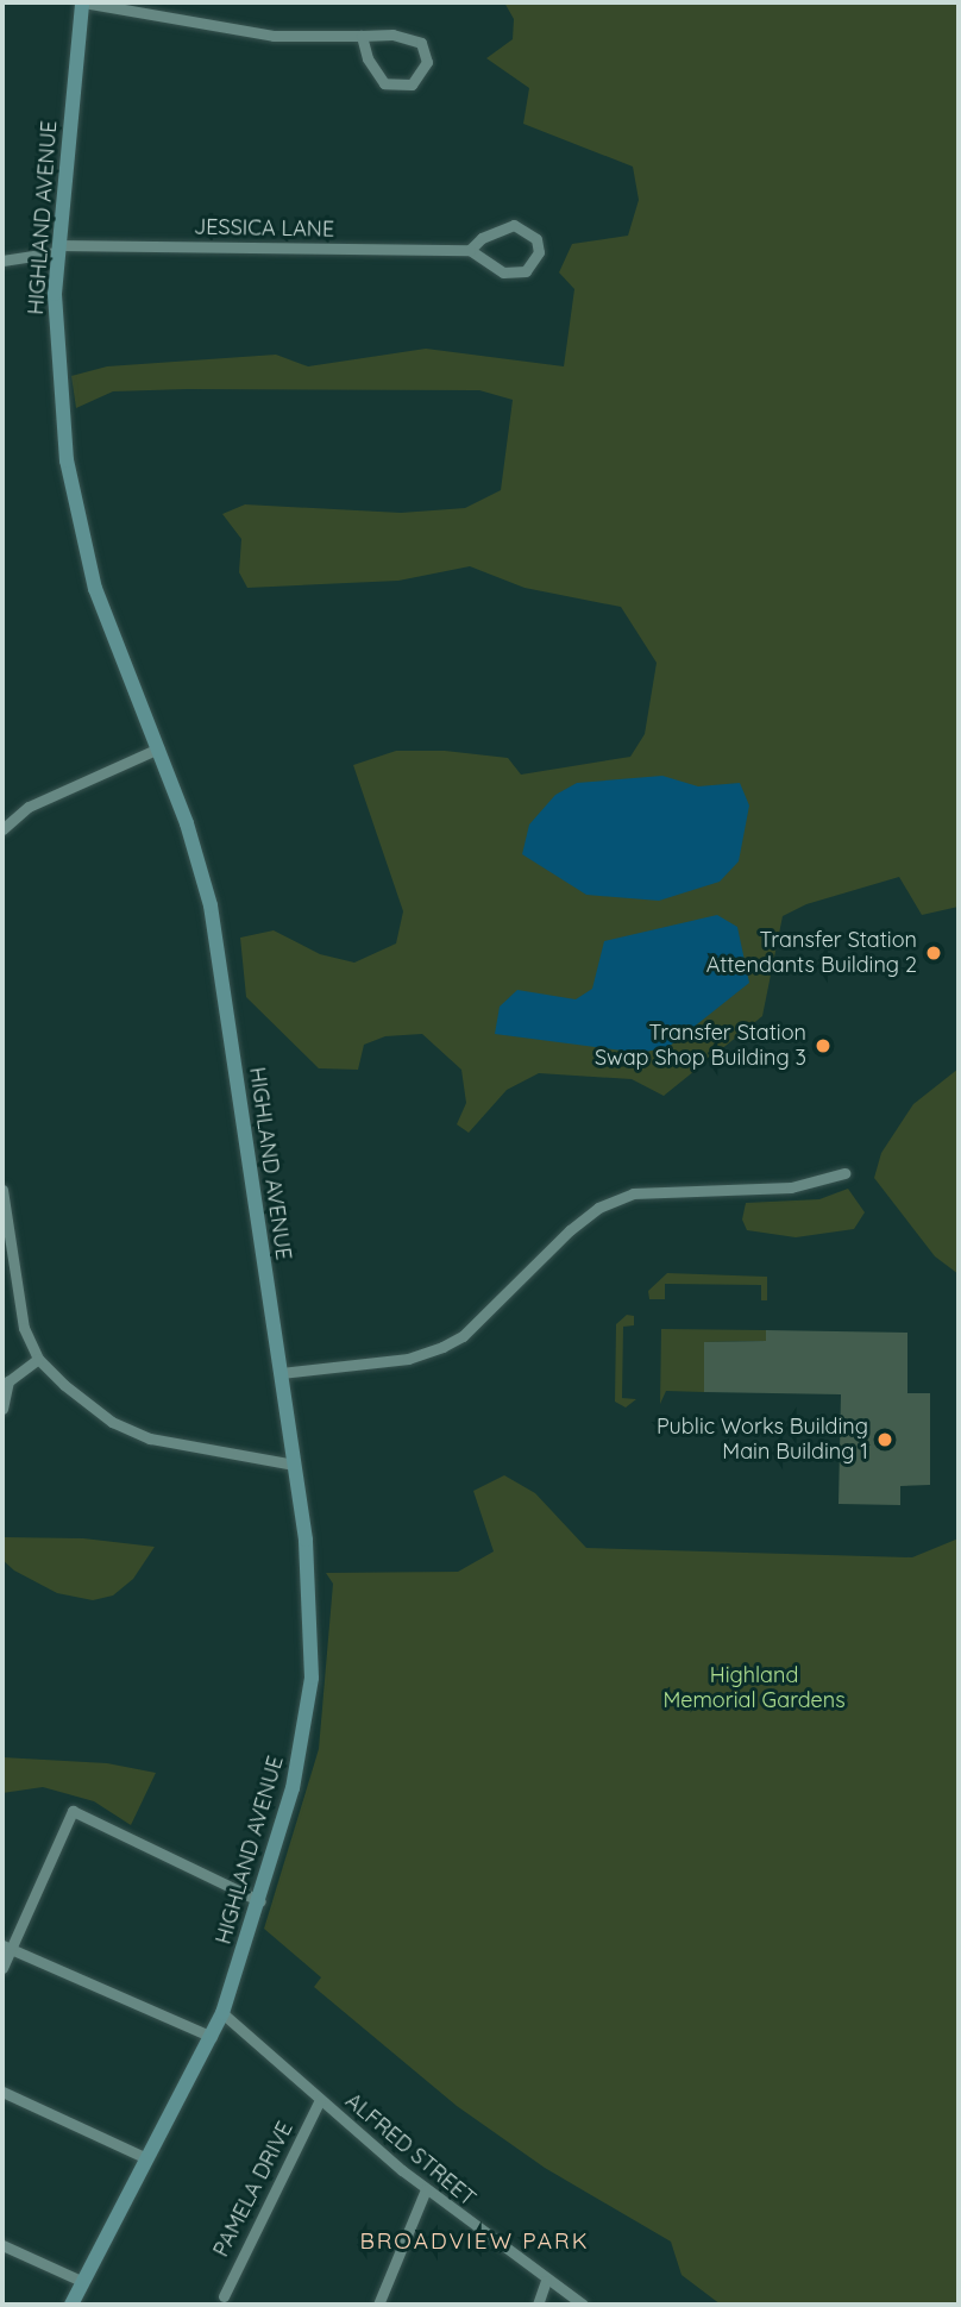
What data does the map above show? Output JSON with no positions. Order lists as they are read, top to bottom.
{
  "streets": {
    "street": [
      "HIGHLAND AVENUE",
      "JESSICA LANE",
      "ALFRED STREET",
      "PAMELA DRIVE"
    ]
  },
  "crossings": [
    ["HIGHLAND AVENUE", "JESSICA LANE"],
    ["HIGHLAND AVENUE", "ALFRED STREET"],
    ["ALFRED STREET", "PAMELA DRIVE"]
  ],
  "districts": ["BROADVIEW PARK"],
  "parks": ["Highland Memorial Gardens"],
  "places": ["Transfer Station Attendants Building 2", "Transfer Station Swap Shop Building 3", "Public Works Building Main Building 1"]
}
